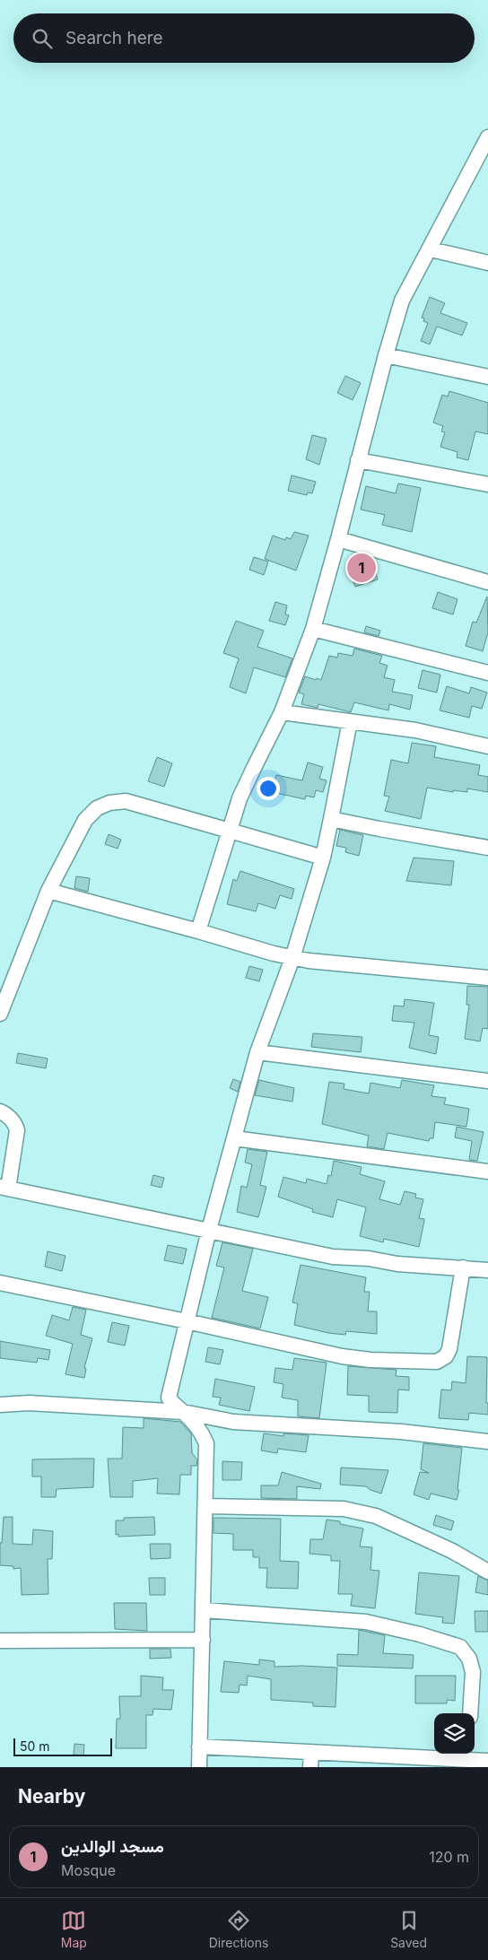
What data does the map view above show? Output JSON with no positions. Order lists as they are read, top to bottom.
{
  "scale_bar": "50 m",
  "page": {
    "search": "Search here",
    "pins": "1",
    "scale": "50 m",
    "heading": "Nearby",
    "list": [
      {
        "mark": "1",
        "name": "مسجد الوالدين",
        "note": "Mosque",
        "value": "120 m"
      }
    ],
    "nav": ["Map", "Directions", "Saved"]
  }
}
